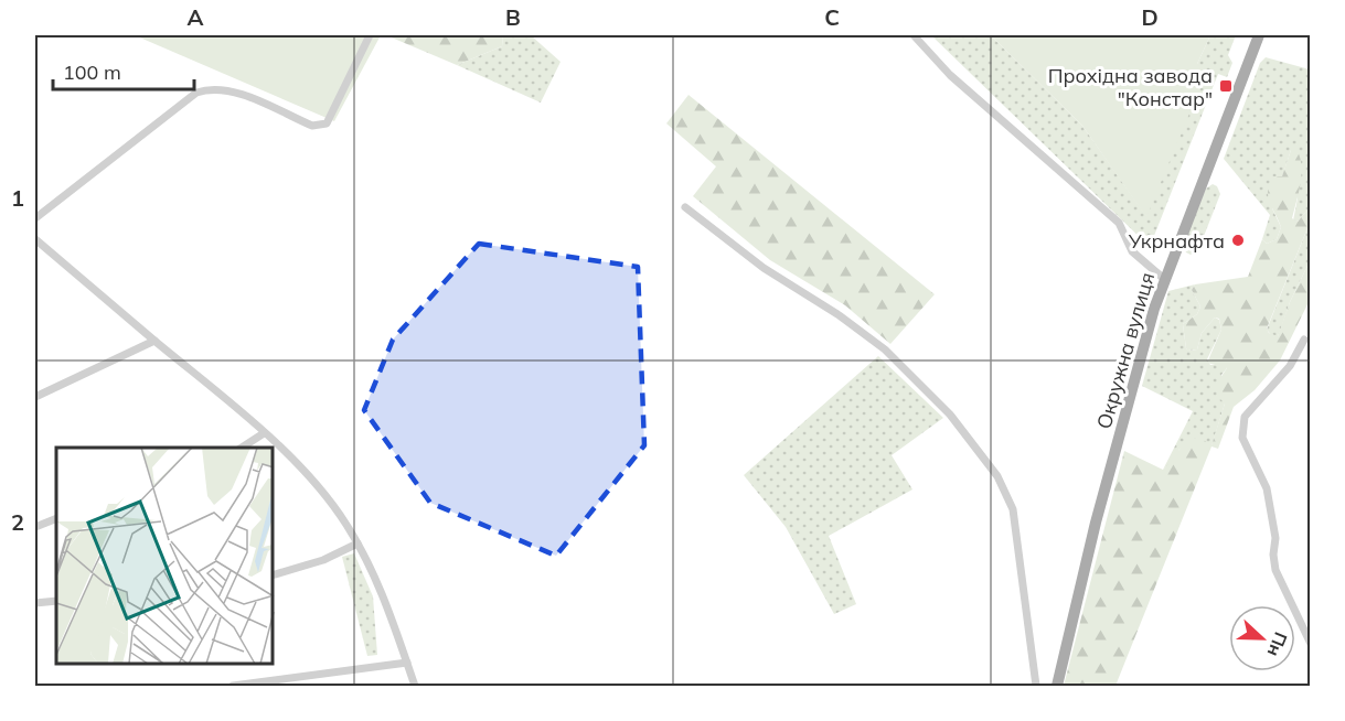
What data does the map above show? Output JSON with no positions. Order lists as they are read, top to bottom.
{
  "streets": {
    "main road": ["Окружна вулиця"]
  },
  "places": {
    "transit": ["Прохідна завода \"Констар\""],
    "other": ["Укрнафта"]
  },
  "scale_bar": "100 m",
  "north": "right",
  "grid": {
    "columns": [
      "A",
      "B",
      "C",
      "D"
    ],
    "rows": ["1", "2"]
  }
}
